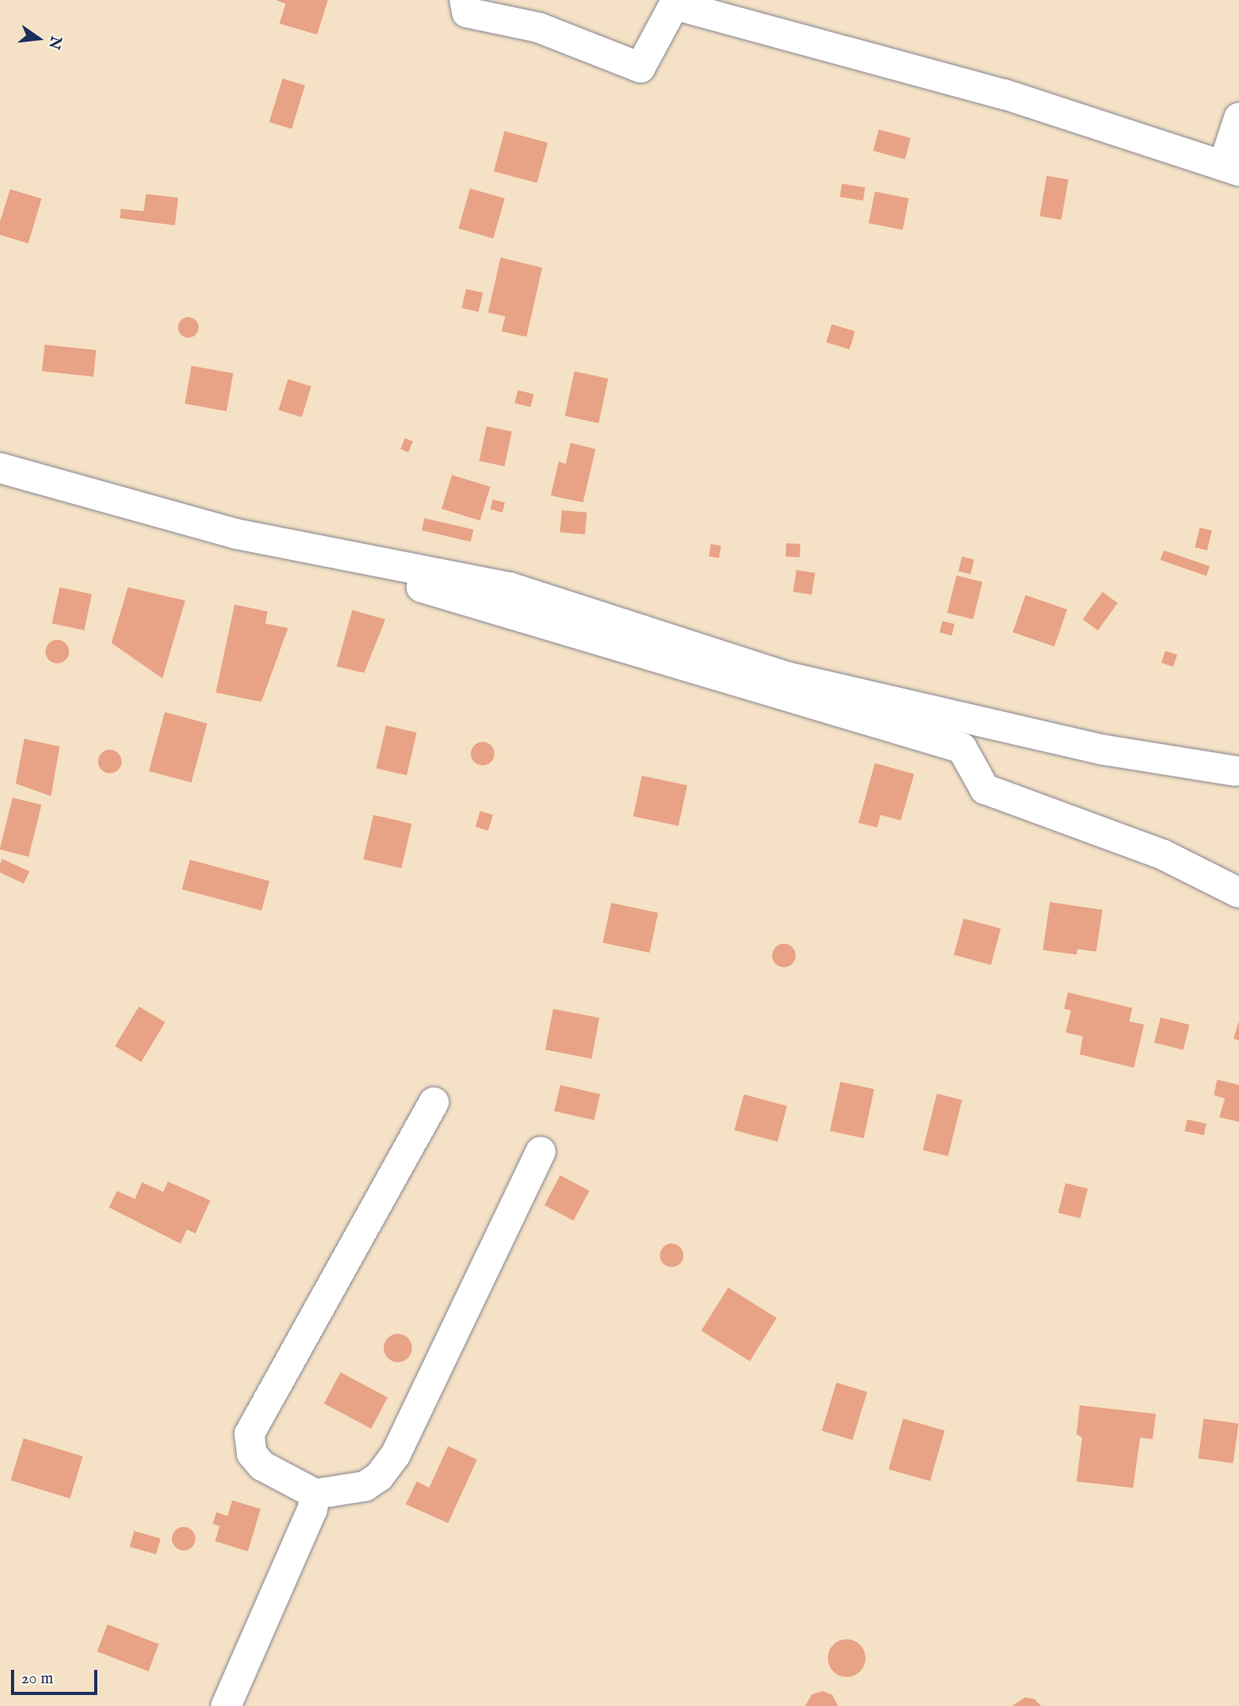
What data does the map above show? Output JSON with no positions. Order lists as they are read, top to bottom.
{
  "scale_bar": "20 m",
  "north": "right"
}
